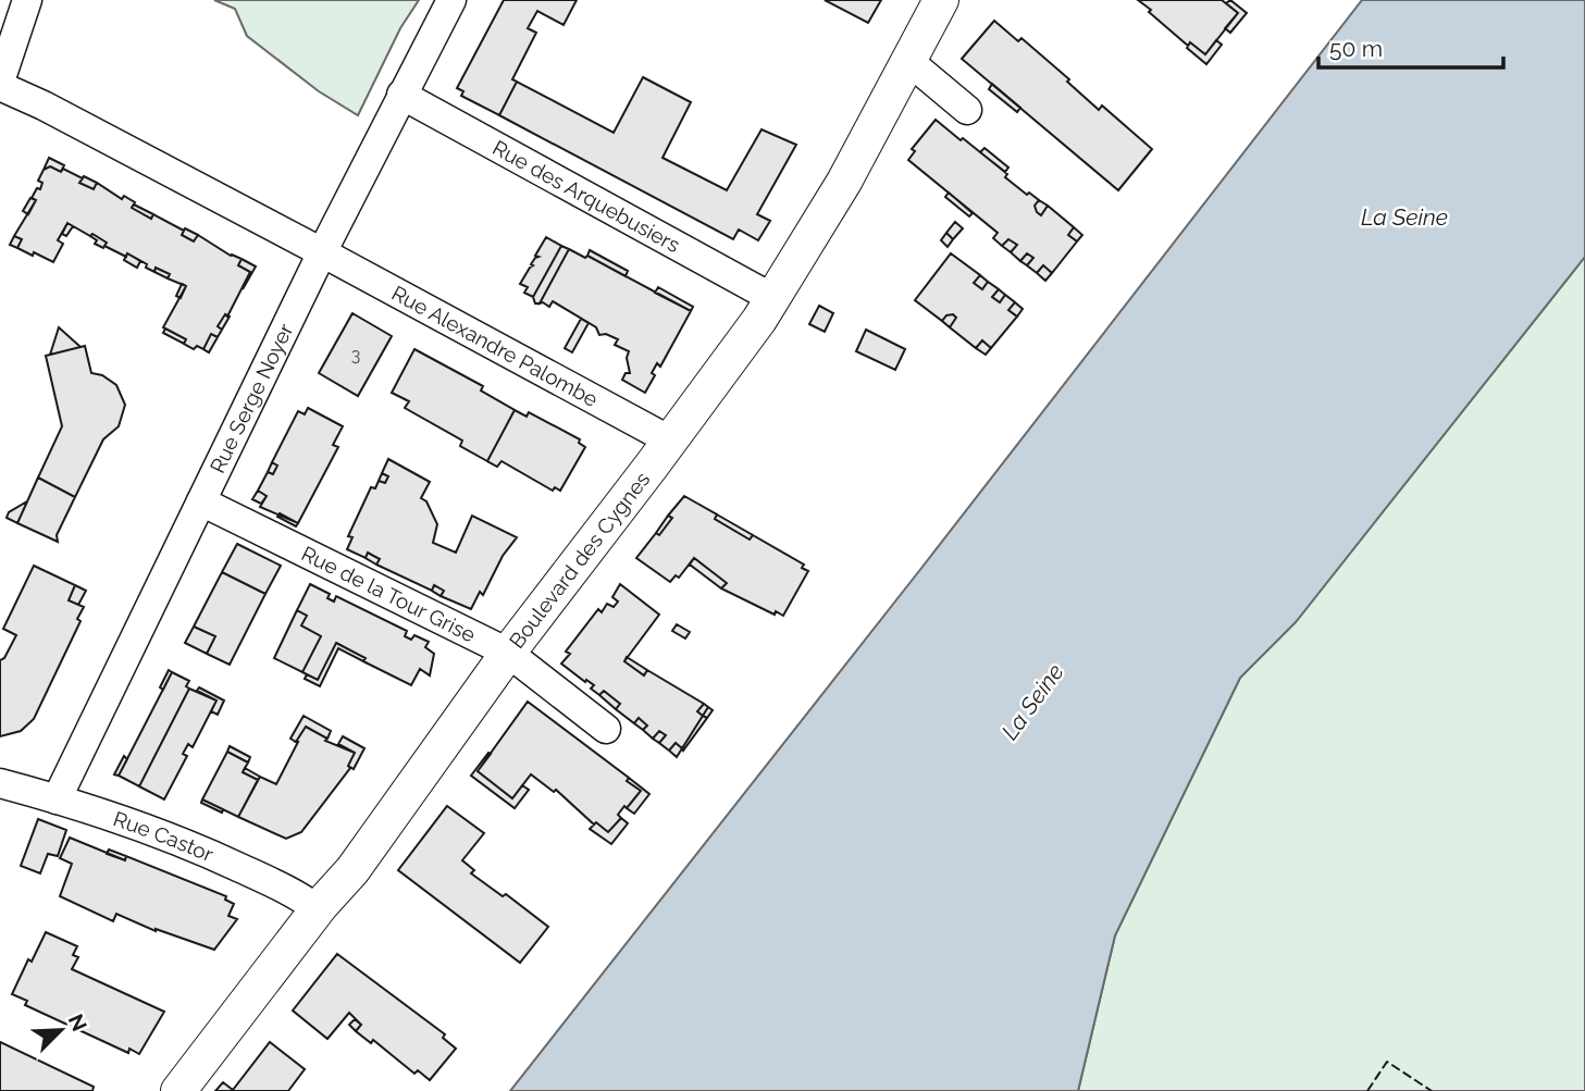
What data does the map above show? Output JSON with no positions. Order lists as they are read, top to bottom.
{
  "streets": {
    "main road": ["Boulevard des Cygnes"],
    "street": [
      "Rue des Arquebusiers",
      "Rue Alexandre Palombe",
      "Rue Serge Noyer",
      "Rue de la Tour Grise",
      "Rue Castor"
    ]
  },
  "crossings": [
    ["Rue des Arquebusiers", "Rue Serge Noyer"],
    ["Rue des Arquebusiers", "Boulevard des Cygnes"],
    ["Rue Alexandre Palombe", "Rue Serge Noyer"],
    ["Rue Alexandre Palombe", "Boulevard des Cygnes"],
    ["Rue Serge Noyer", "Rue de la Tour Grise"],
    ["Rue Serge Noyer", "Rue Castor"],
    ["Boulevard des Cygnes", "Rue de la Tour Grise"],
    ["Boulevard des Cygnes", "Rue Castor"]
  ],
  "water": ["La Seine"],
  "house_numbers": ["3"],
  "scale_bar": "50 m",
  "north": "top right"
}
